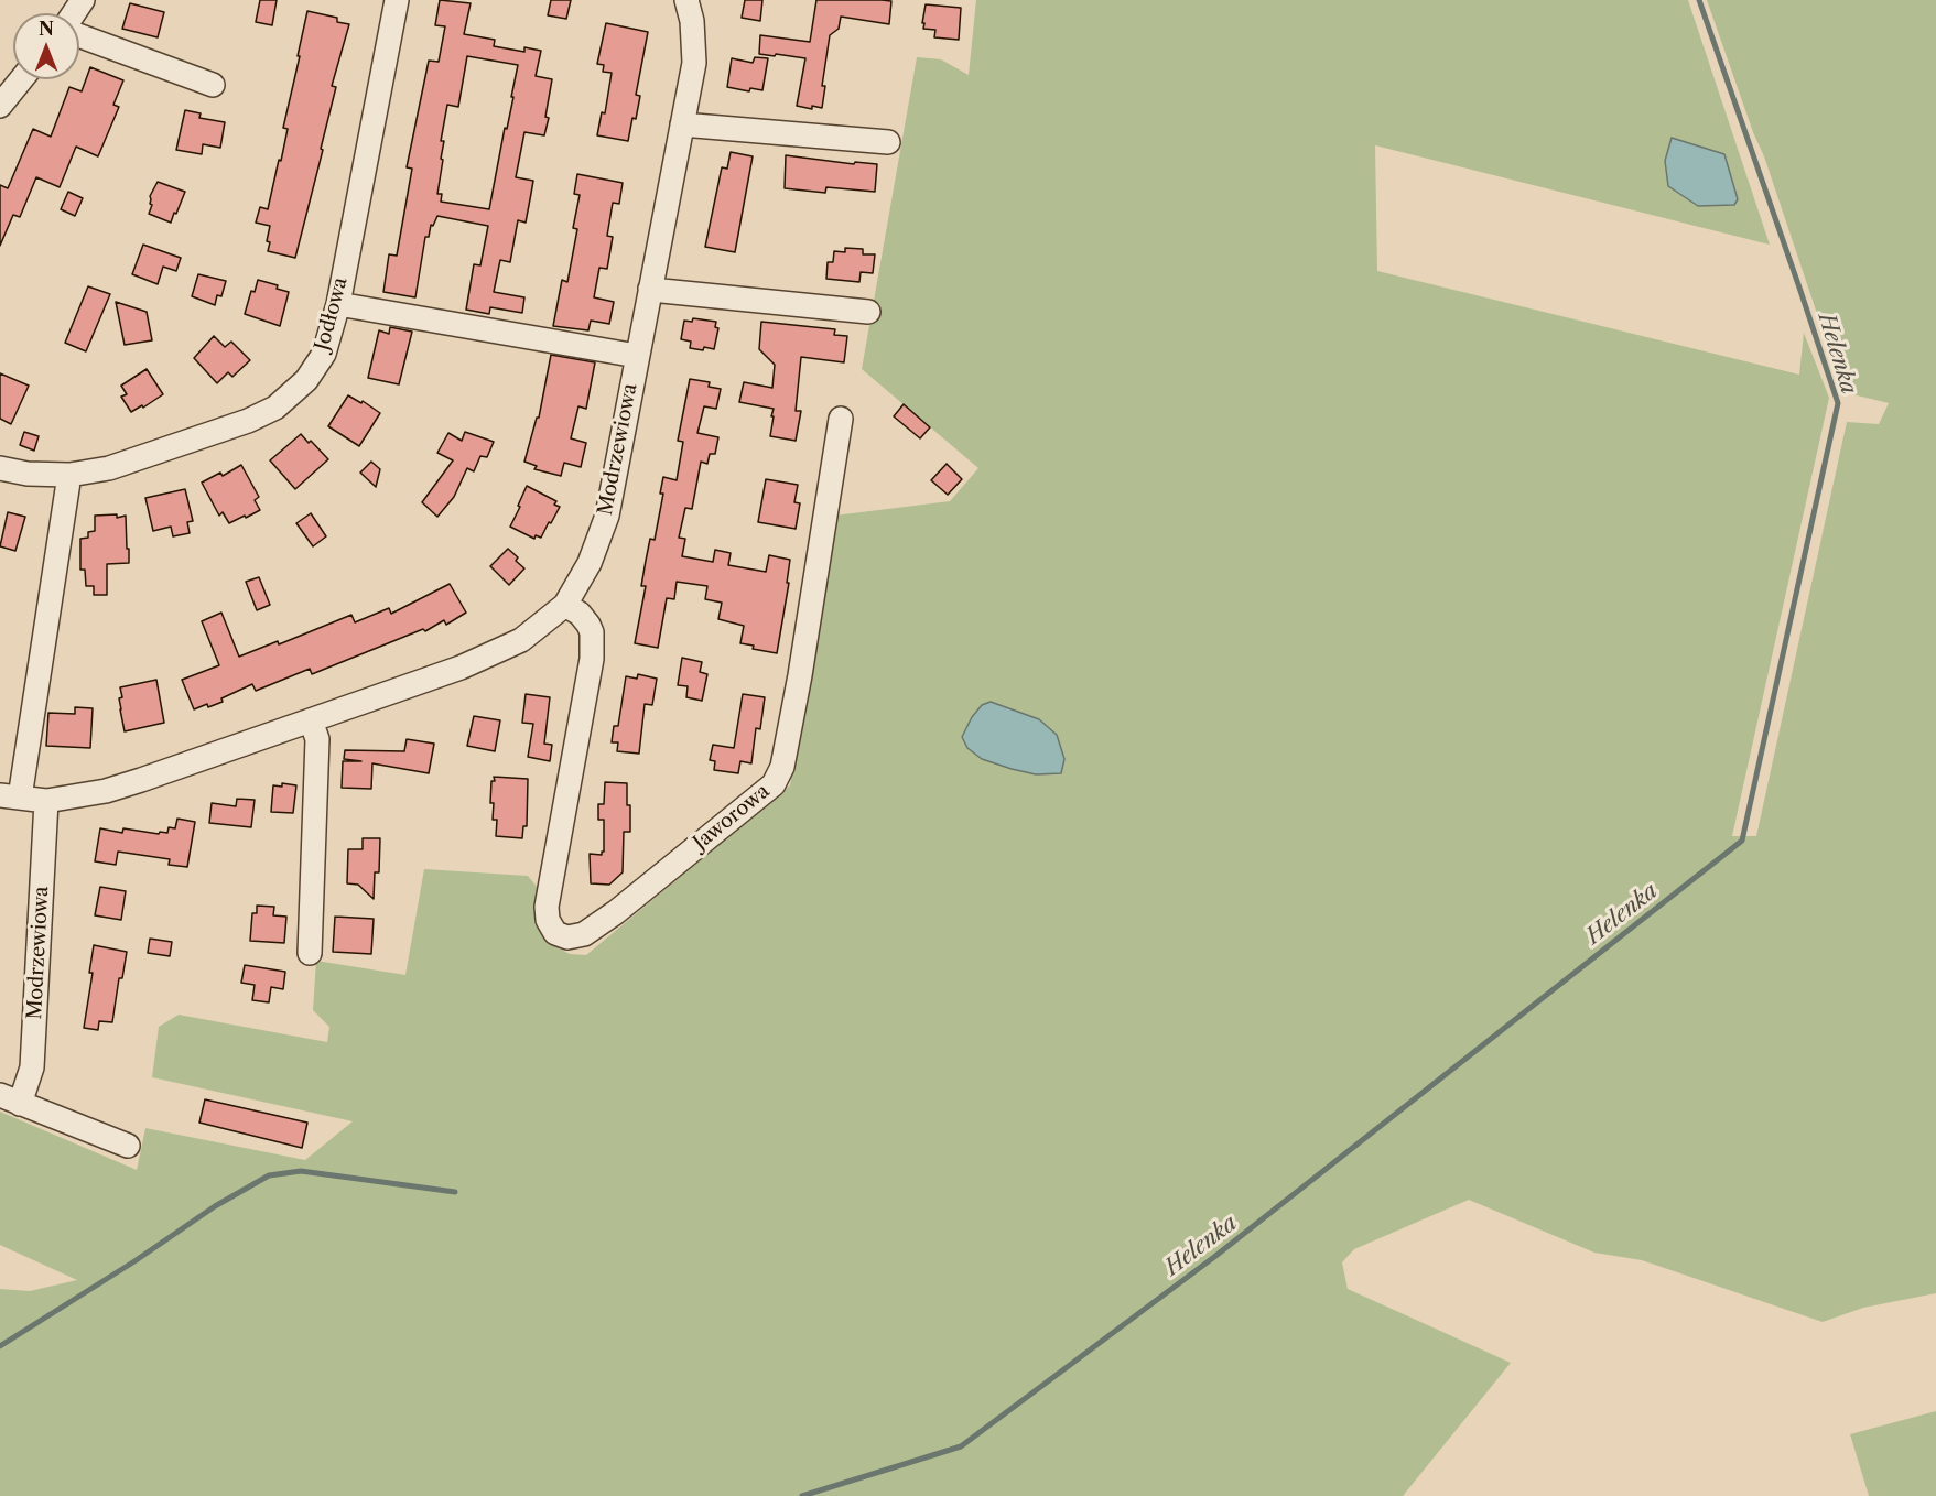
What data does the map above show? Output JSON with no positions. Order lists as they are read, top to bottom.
{
  "streets": {
    "street": ["Jodłowa", "Modrzewiowa", "Jaworowa"]
  },
  "crossings": [
    ["Modrzewiowa", "Jaworowa"]
  ],
  "water": ["Helenka"],
  "north": "top"
}
